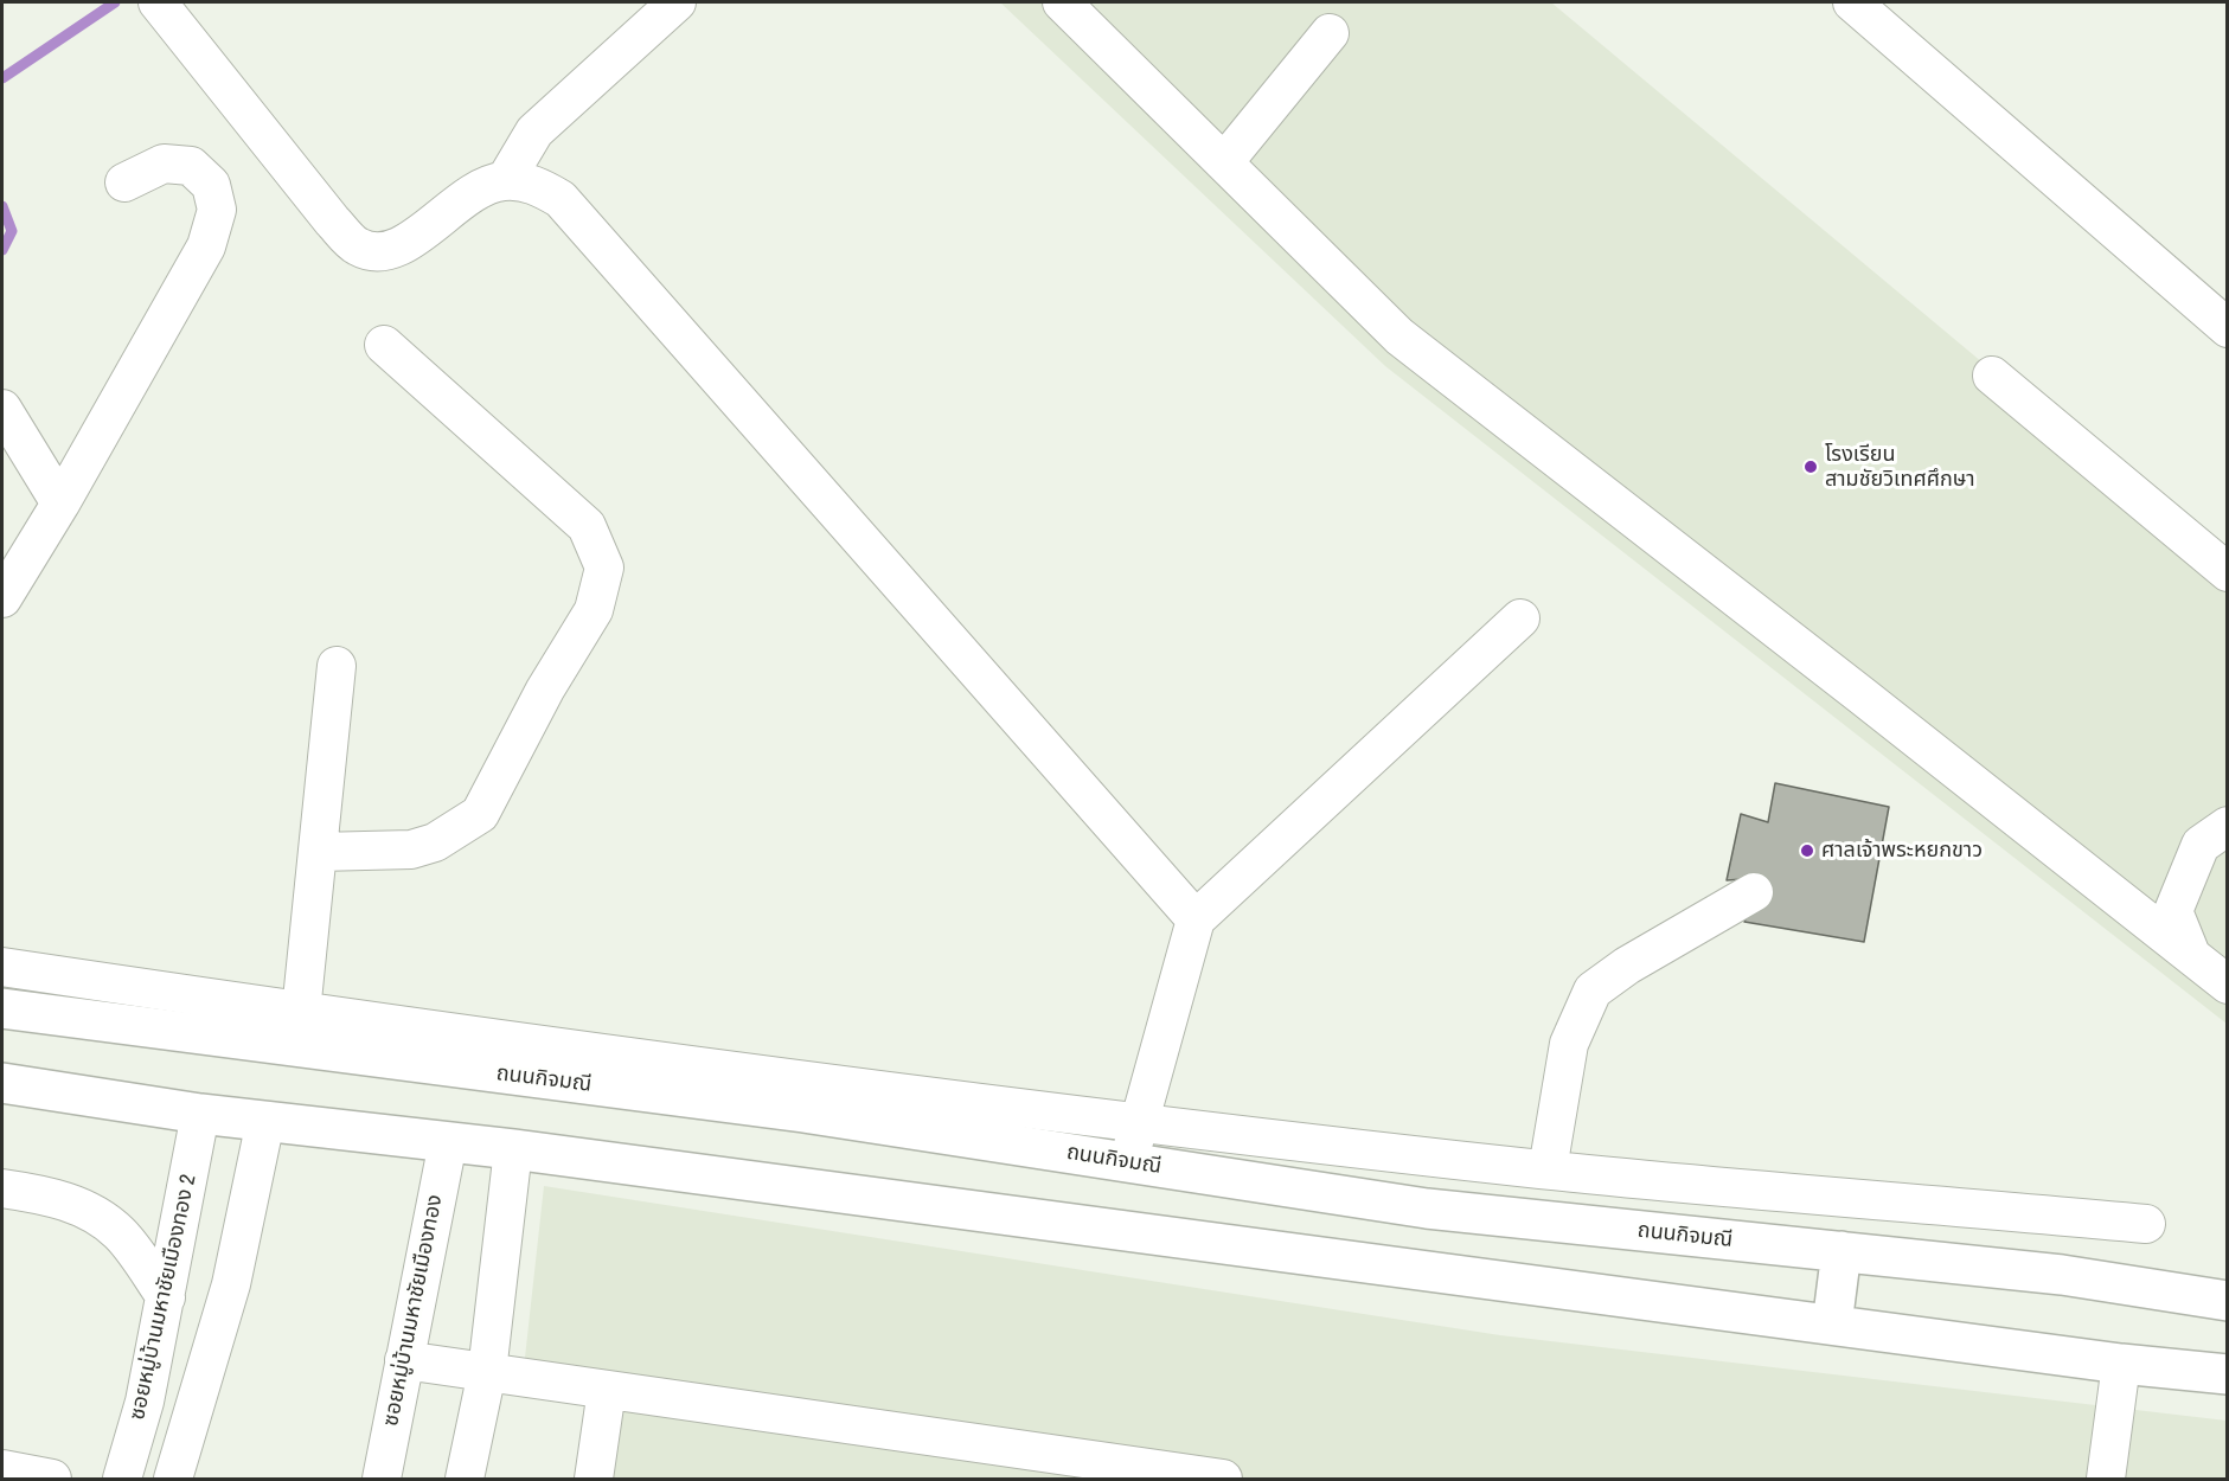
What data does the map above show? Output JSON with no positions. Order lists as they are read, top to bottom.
{
  "streets": {
    "main road": ["ถนนกิจมณี"],
    "street": ["ซอยหมู่บ้านมหาชัยเมืองทอง 2", "ซอยหมู่บ้านมหาชัยเมืองทอง"]
  },
  "places": ["โรงเรียน สามชัยวิเทศศึกษา", "ศาลเจ้าพระหยกขาว"]
}
